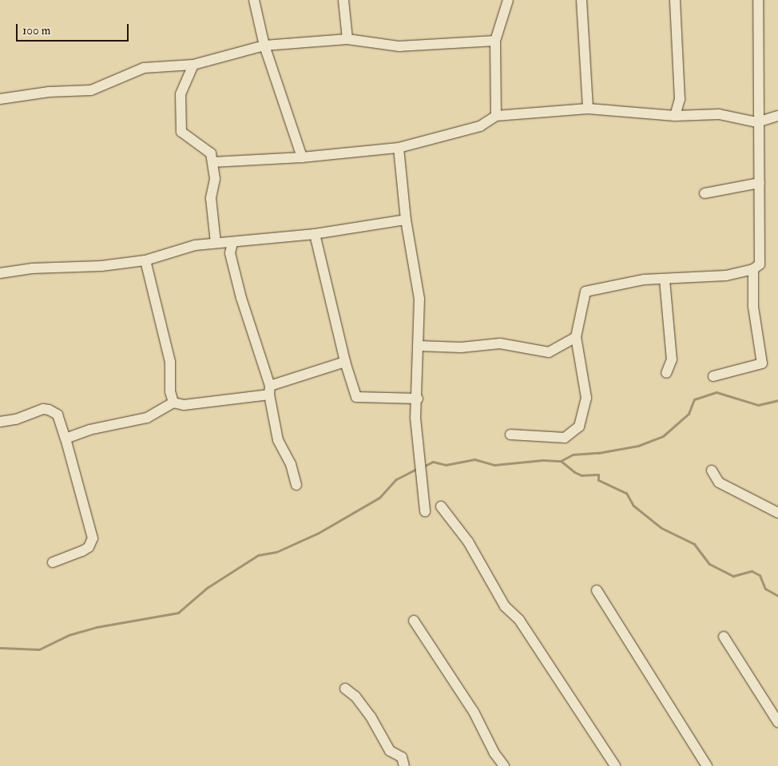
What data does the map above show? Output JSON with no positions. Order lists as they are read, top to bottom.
{
  "scale_bar": "100 m"
}
